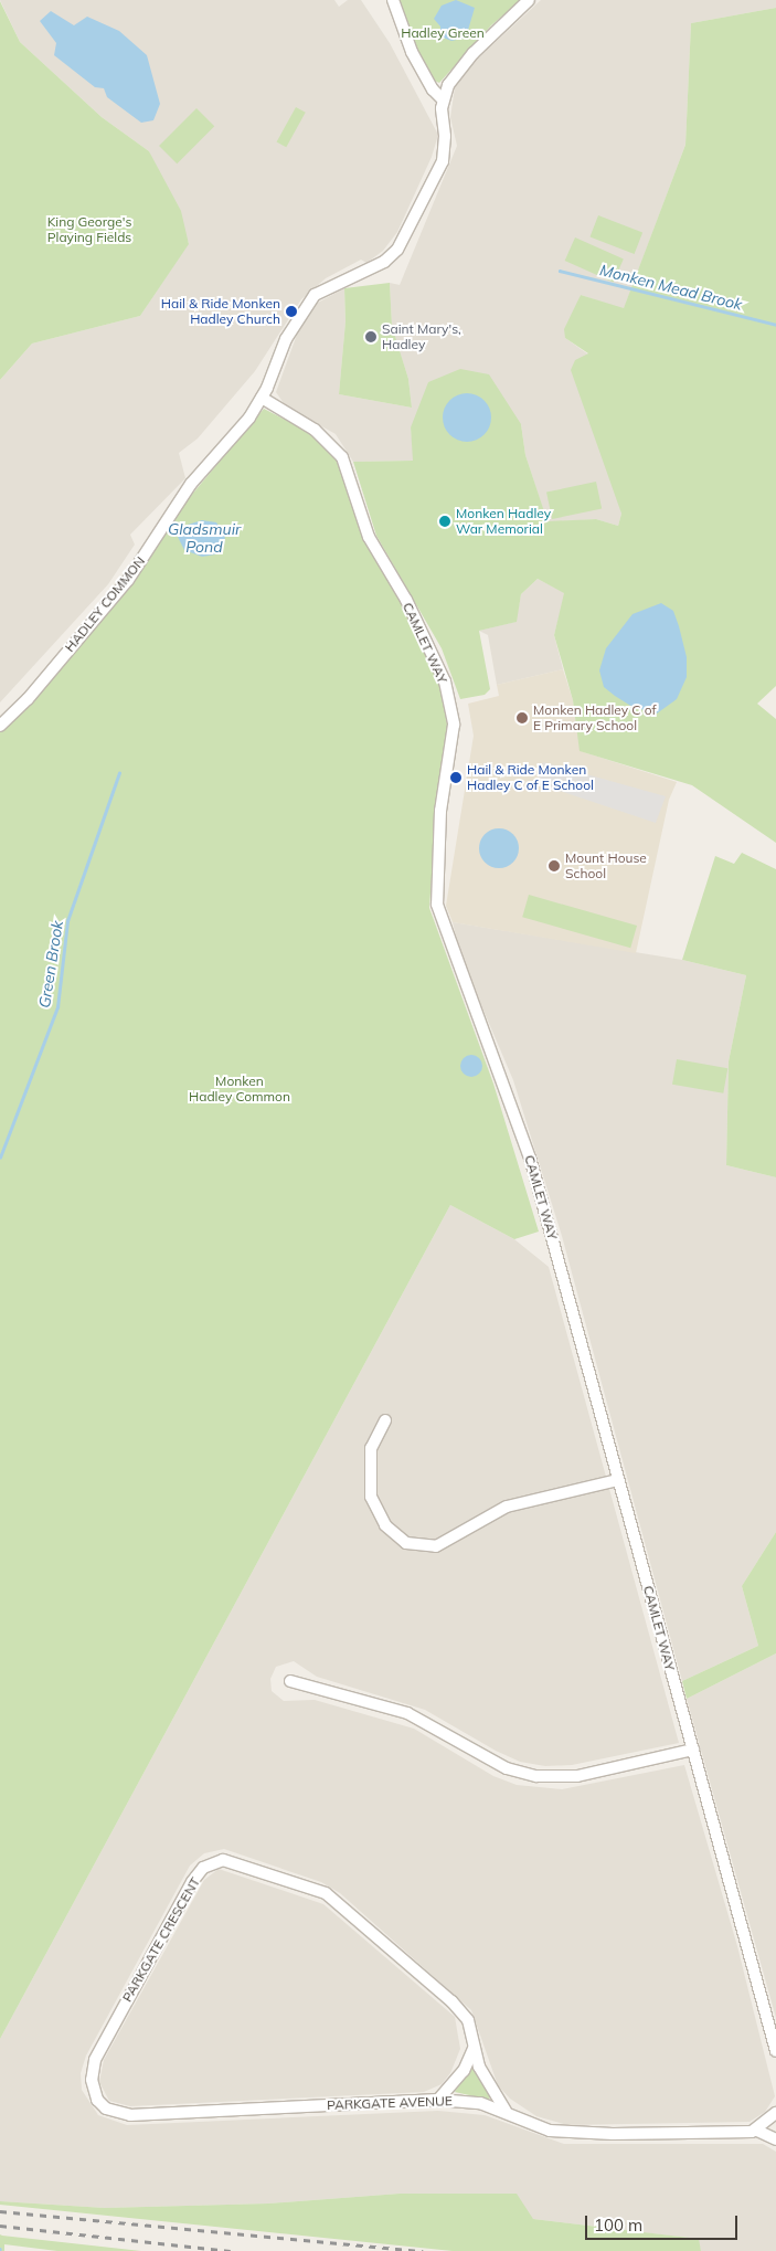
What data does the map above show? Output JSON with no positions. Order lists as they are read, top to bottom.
{
  "streets": {
    "street": [
      "HADLEY COMMON",
      "CAMLET WAY",
      "PARKGATE CRESCENT",
      "PARKGATE AVENUE"
    ]
  },
  "crossings": [
    ["HADLEY COMMON", "CAMLET WAY"],
    ["PARKGATE CRESCENT", "PARKGATE AVENUE"]
  ],
  "water": ["Monken Mead Brook", "Gladsmuir Pond", "Green Brook"],
  "parks": ["Hadley Green", "King George's Playing Fields", "Monken Hadley Common"],
  "places": [
    "Hail & Ride Monken Hadley Church",
    "Saint Mary's, Hadley",
    "Monken Hadley War Memorial",
    "Monken Hadley C of E Primary School",
    "Hail & Ride Monken Hadley C of E School",
    "Mount House School"
  ],
  "scale_bar": "100 m"
}
